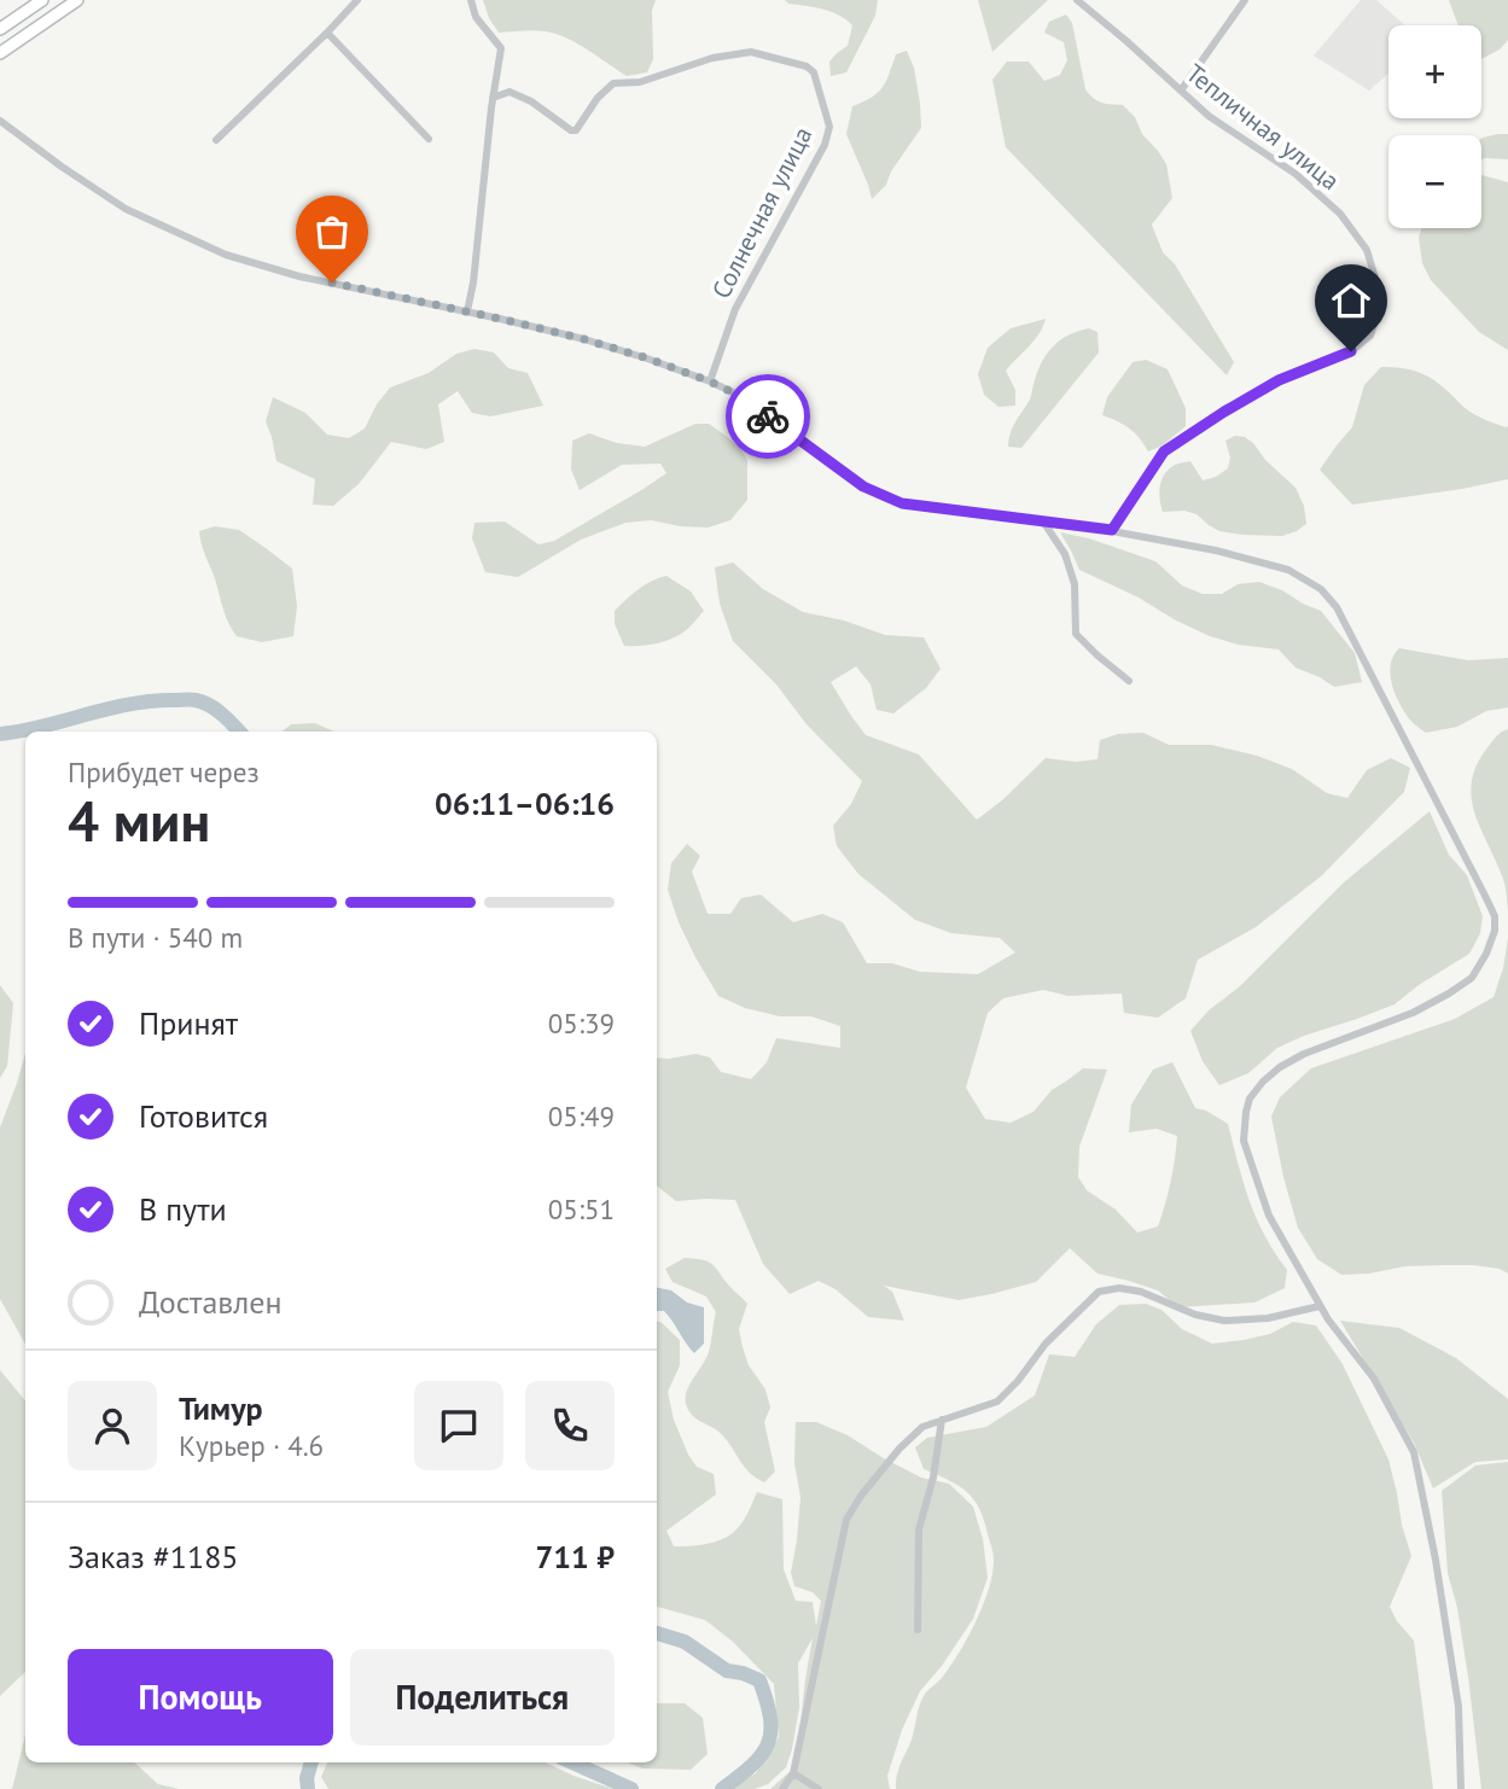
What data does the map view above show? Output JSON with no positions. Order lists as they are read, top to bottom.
{
  "streets": {
    "street": ["Тепличная улица", "Солнечная улица"]
  },
  "page": {
    "map_buttons": ["+", "−"],
    "heading": ["4 мин", "Прибудет через", "06:11–06:16"],
    "panel": [
      "Тимур",
      "Курьер · 4.6",
      "Заказ #1185",
      "711 ₽"
    ],
    "bar": "В пути · 540 m",
    "list": [
      ["Принят", "05:39"],
      ["Готовится", "05:49"],
      ["В пути", "05:51"],
      "Доставлен"
    ],
    "buttons": ["Помощь", "Поделиться"]
  }
}
